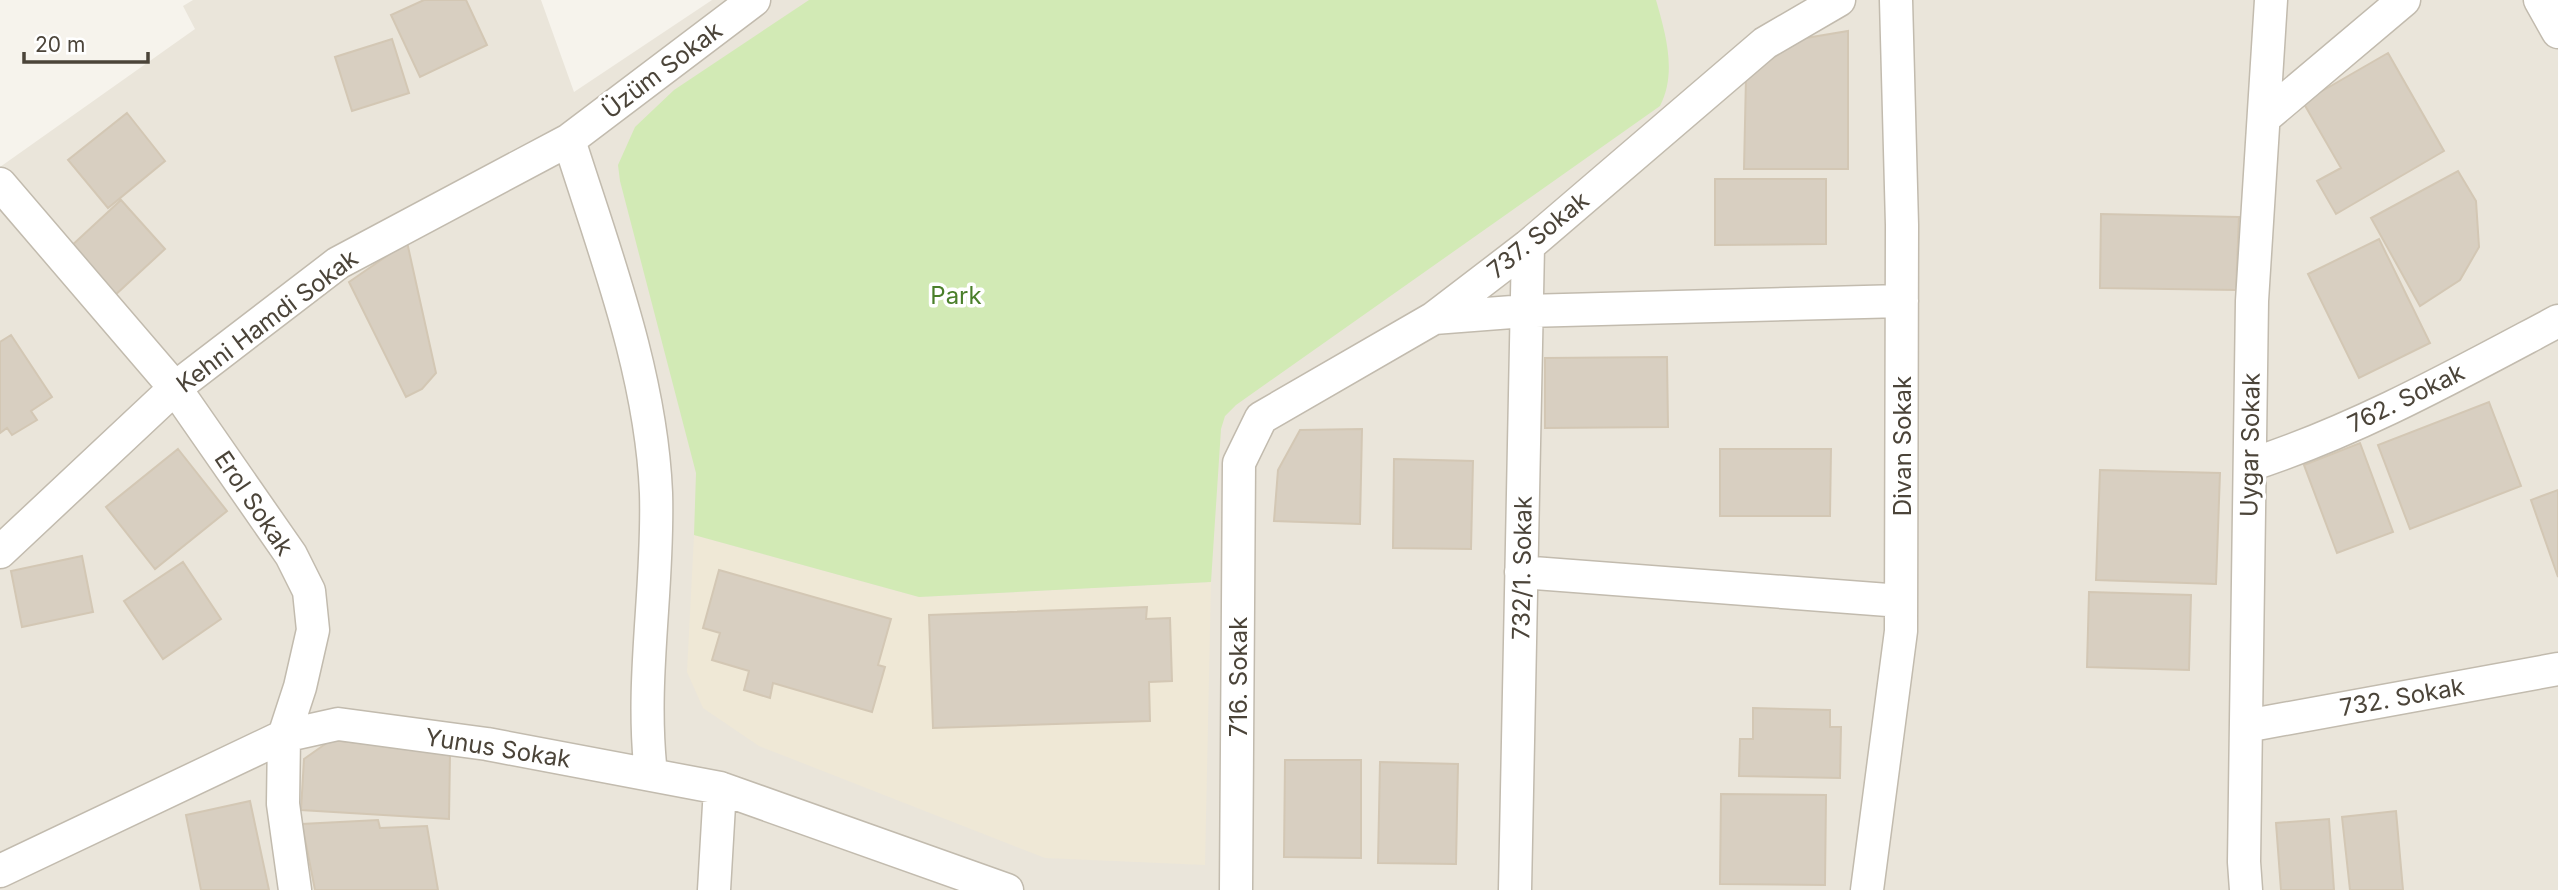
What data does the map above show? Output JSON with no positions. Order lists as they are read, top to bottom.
{
  "streets": {
    "street": [
      "Üzüm Sokak",
      "737. Sokak",
      "Kehni Hamdi Sokak",
      "762. Sokak",
      "Uygar Sokak",
      "Divan Sokak",
      "Erol Sokak",
      "732/1. Sokak",
      "716. Sokak",
      "732. Sokak",
      "Yunus Sokak"
    ]
  },
  "crossings": [
    ["Üzüm Sokak", "Kehni Hamdi Sokak"],
    ["737. Sokak", "732/1. Sokak"],
    ["737. Sokak", "716. Sokak"],
    ["Kehni Hamdi Sokak", "Erol Sokak"],
    ["762. Sokak", "Uygar Sokak"],
    ["Uygar Sokak", "732. Sokak"],
    ["Erol Sokak", "Yunus Sokak"]
  ],
  "parks": ["Park"],
  "scale_bar": "20 m"
}
